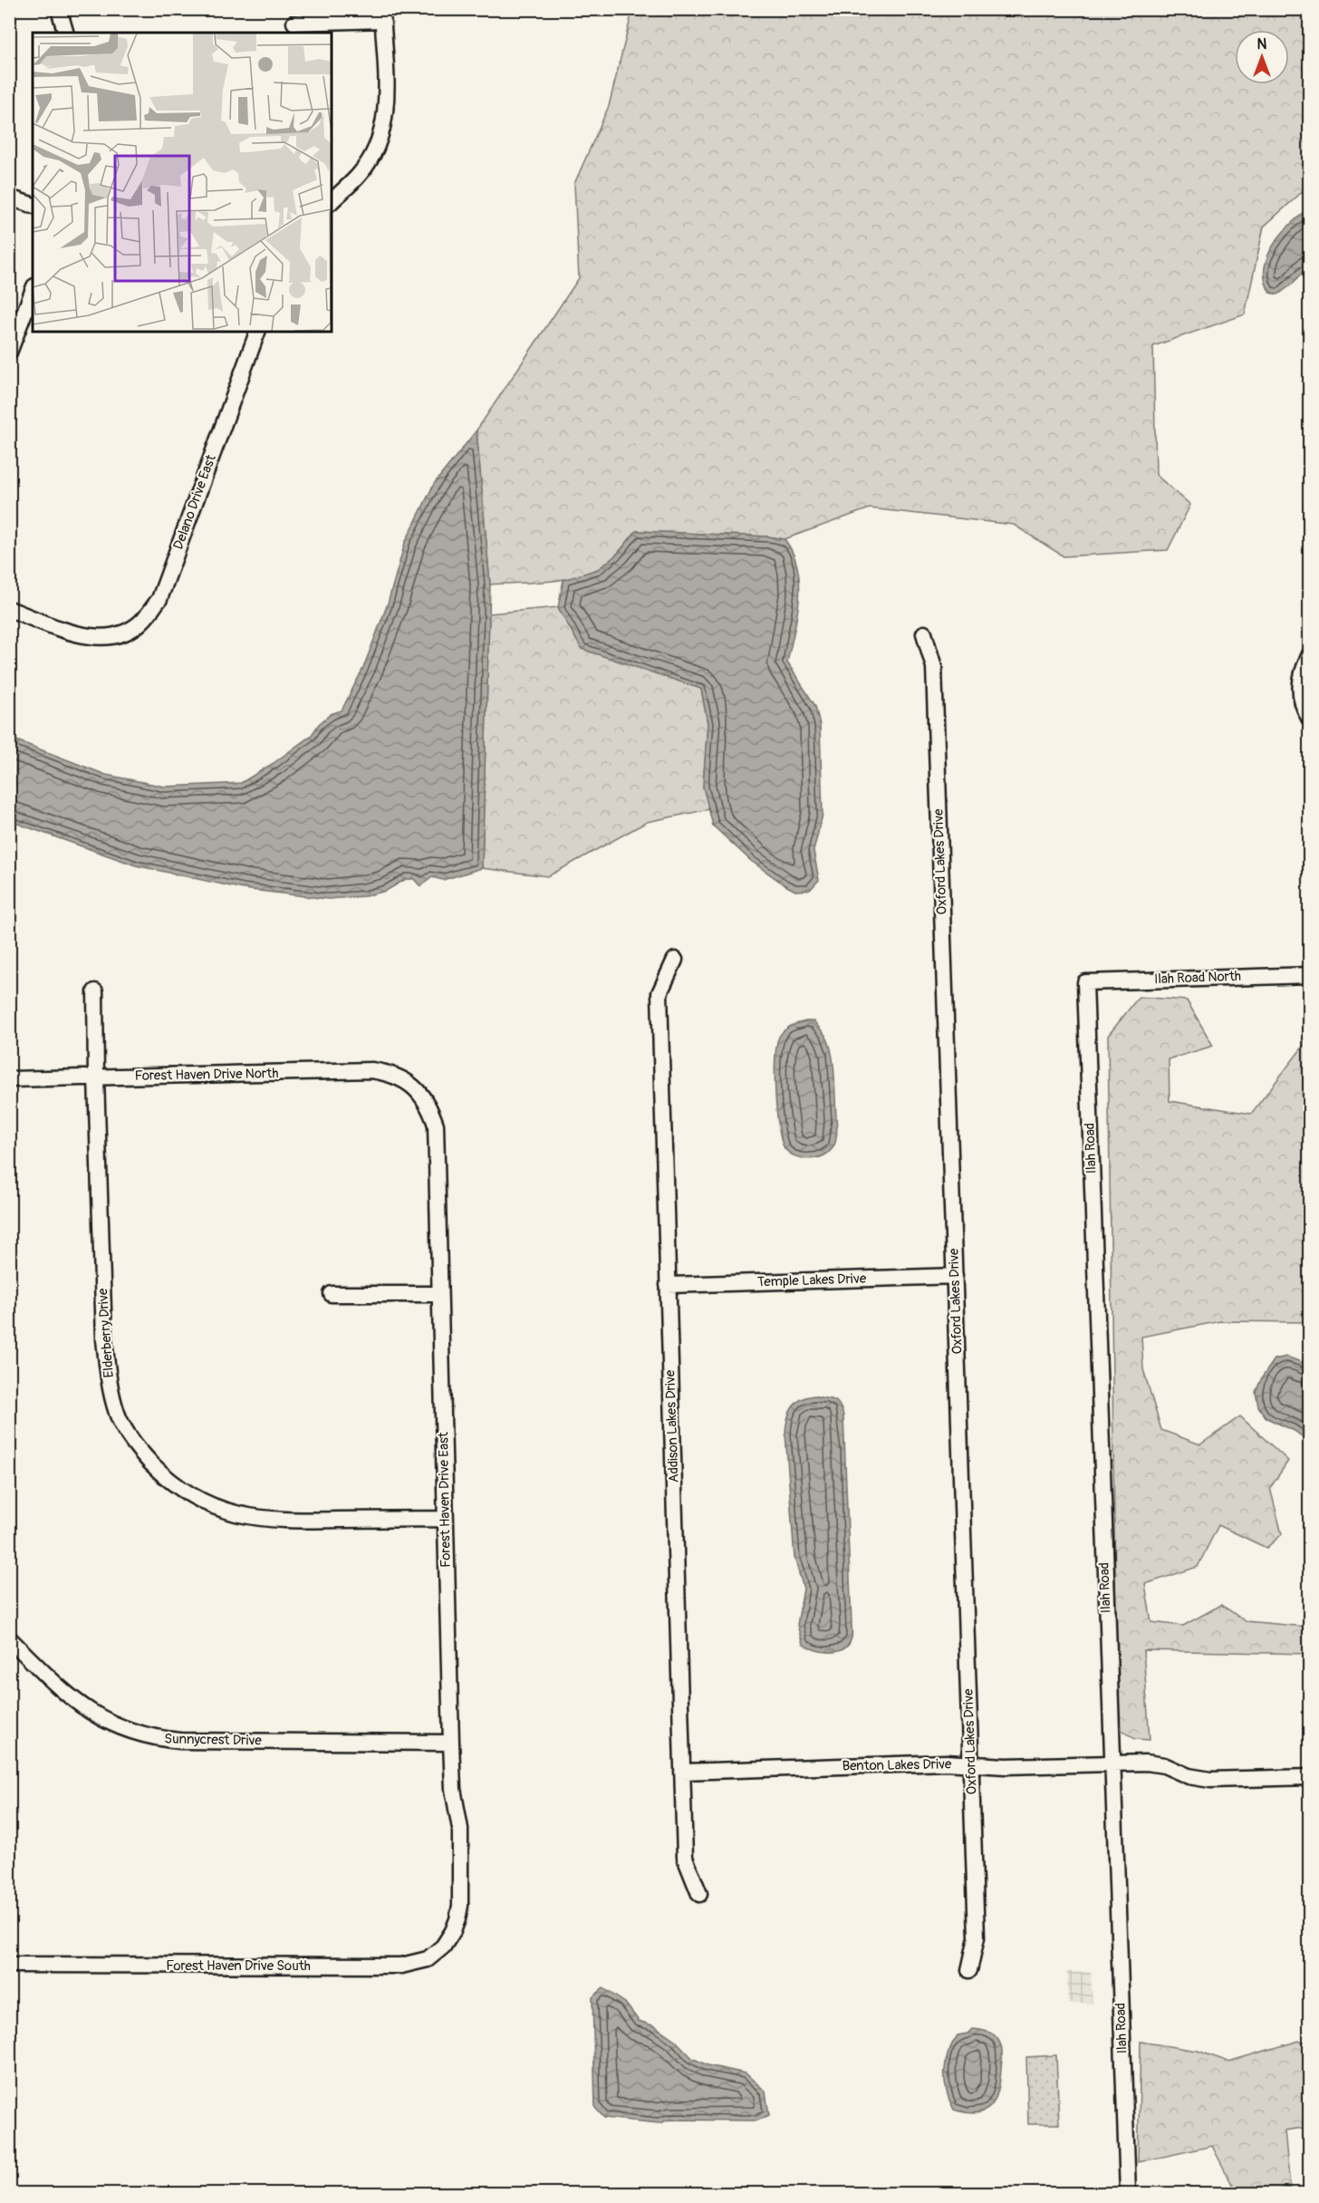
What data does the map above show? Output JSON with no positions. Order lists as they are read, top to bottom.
{
  "streets": {
    "street": [
      "Delano Drive East",
      "Oxford Lakes Drive",
      "Ilah Road North",
      "Forest Haven Drive North",
      "Ilah Road",
      "Temple Lakes Drive",
      "Elderberry Drive",
      "Addison Lakes Drive",
      "Forest Haven Drive East",
      "Sunnycrest Drive",
      "Benton Lakes Drive",
      "Forest Haven Drive South"
    ]
  },
  "crossings": [
    ["Oxford Lakes Drive", "Temple Lakes Drive"],
    ["Oxford Lakes Drive", "Benton Lakes Drive"],
    ["Ilah Road North", "Ilah Road"],
    ["Forest Haven Drive North", "Elderberry Drive"],
    ["Forest Haven Drive North", "Forest Haven Drive East"],
    ["Ilah Road", "Benton Lakes Drive"],
    ["Temple Lakes Drive", "Addison Lakes Drive"],
    ["Elderberry Drive", "Forest Haven Drive East"],
    ["Addison Lakes Drive", "Benton Lakes Drive"],
    ["Forest Haven Drive East", "Sunnycrest Drive"],
    ["Forest Haven Drive East", "Forest Haven Drive South"]
  ],
  "north": "top"
}
